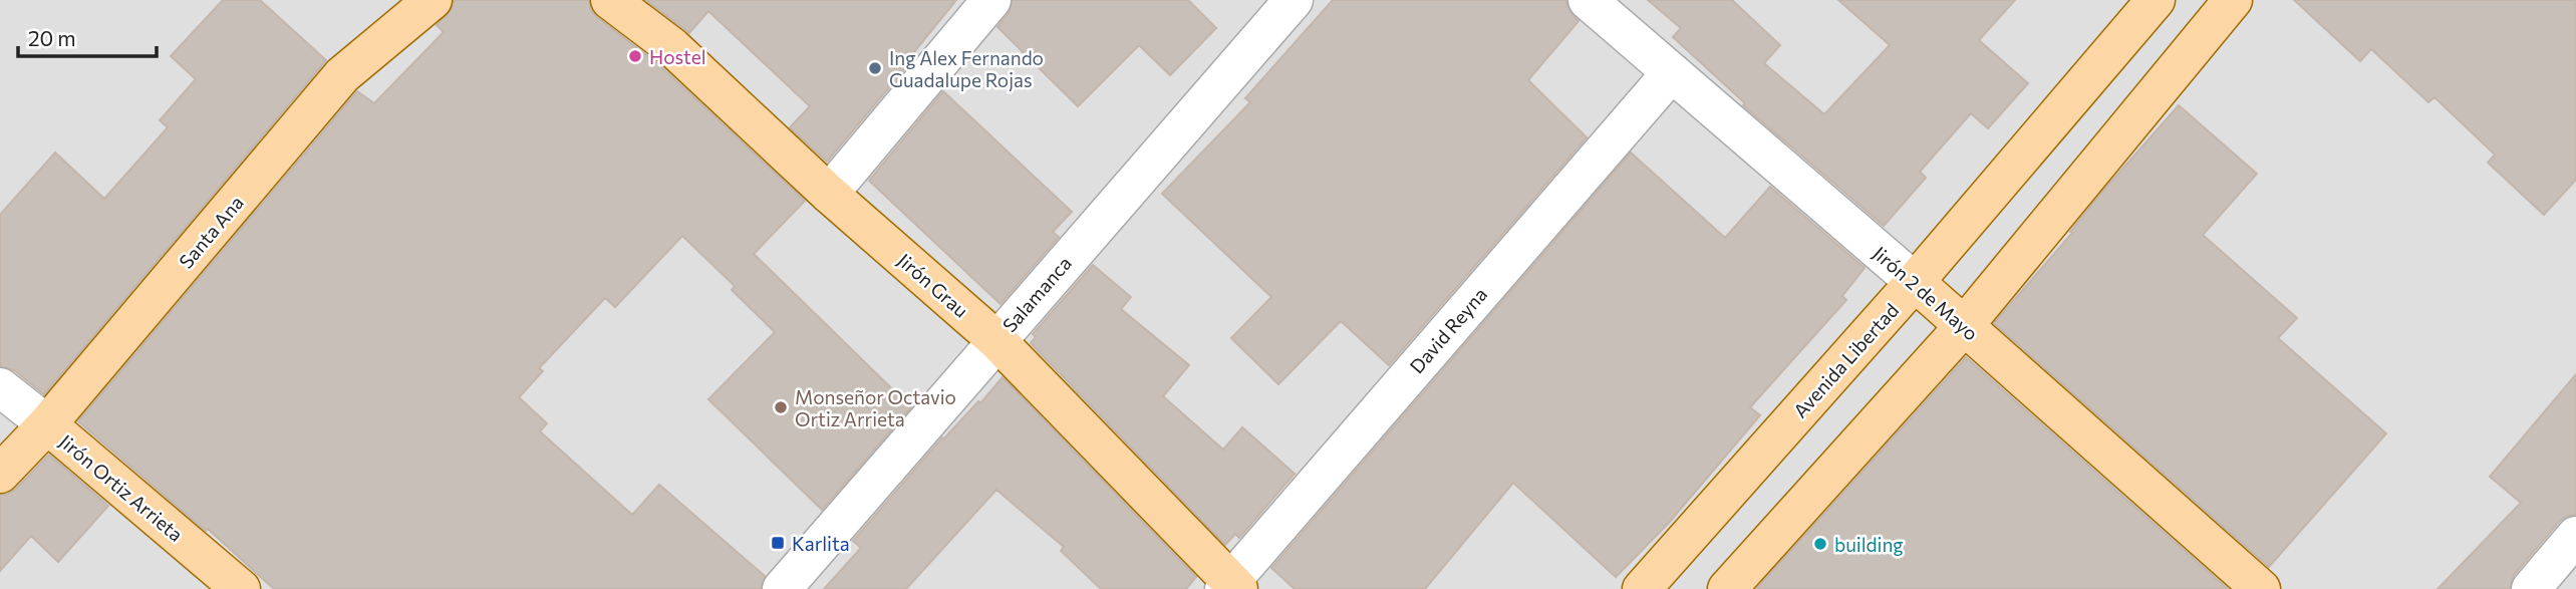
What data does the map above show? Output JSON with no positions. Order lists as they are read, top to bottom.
{
  "streets": {
    "main road": [
      "Santa Ana",
      "Jirón Grau",
      "Jirón 2 de Mayo",
      "Avenida Libertad",
      "Jirón Ortiz Arrieta"
    ],
    "street": ["Salamanca", "David Reyna"]
  },
  "crossings": [
    ["Santa Ana", "Jirón Ortiz Arrieta"],
    ["Jirón Grau", "Salamanca"],
    ["Jirón Grau", "David Reyna"],
    ["Jirón 2 de Mayo", "David Reyna"],
    ["Jirón 2 de Mayo", "Avenida Libertad"]
  ],
  "places": {
    "other": [
      "Hostel",
      "Ing Alex Fernando Guadalupe Rojas",
      "Monseñor Octavio Ortiz Arrieta",
      "building"
    ],
    "transit": ["Karlita"]
  },
  "scale_bar": "20 m"
}
